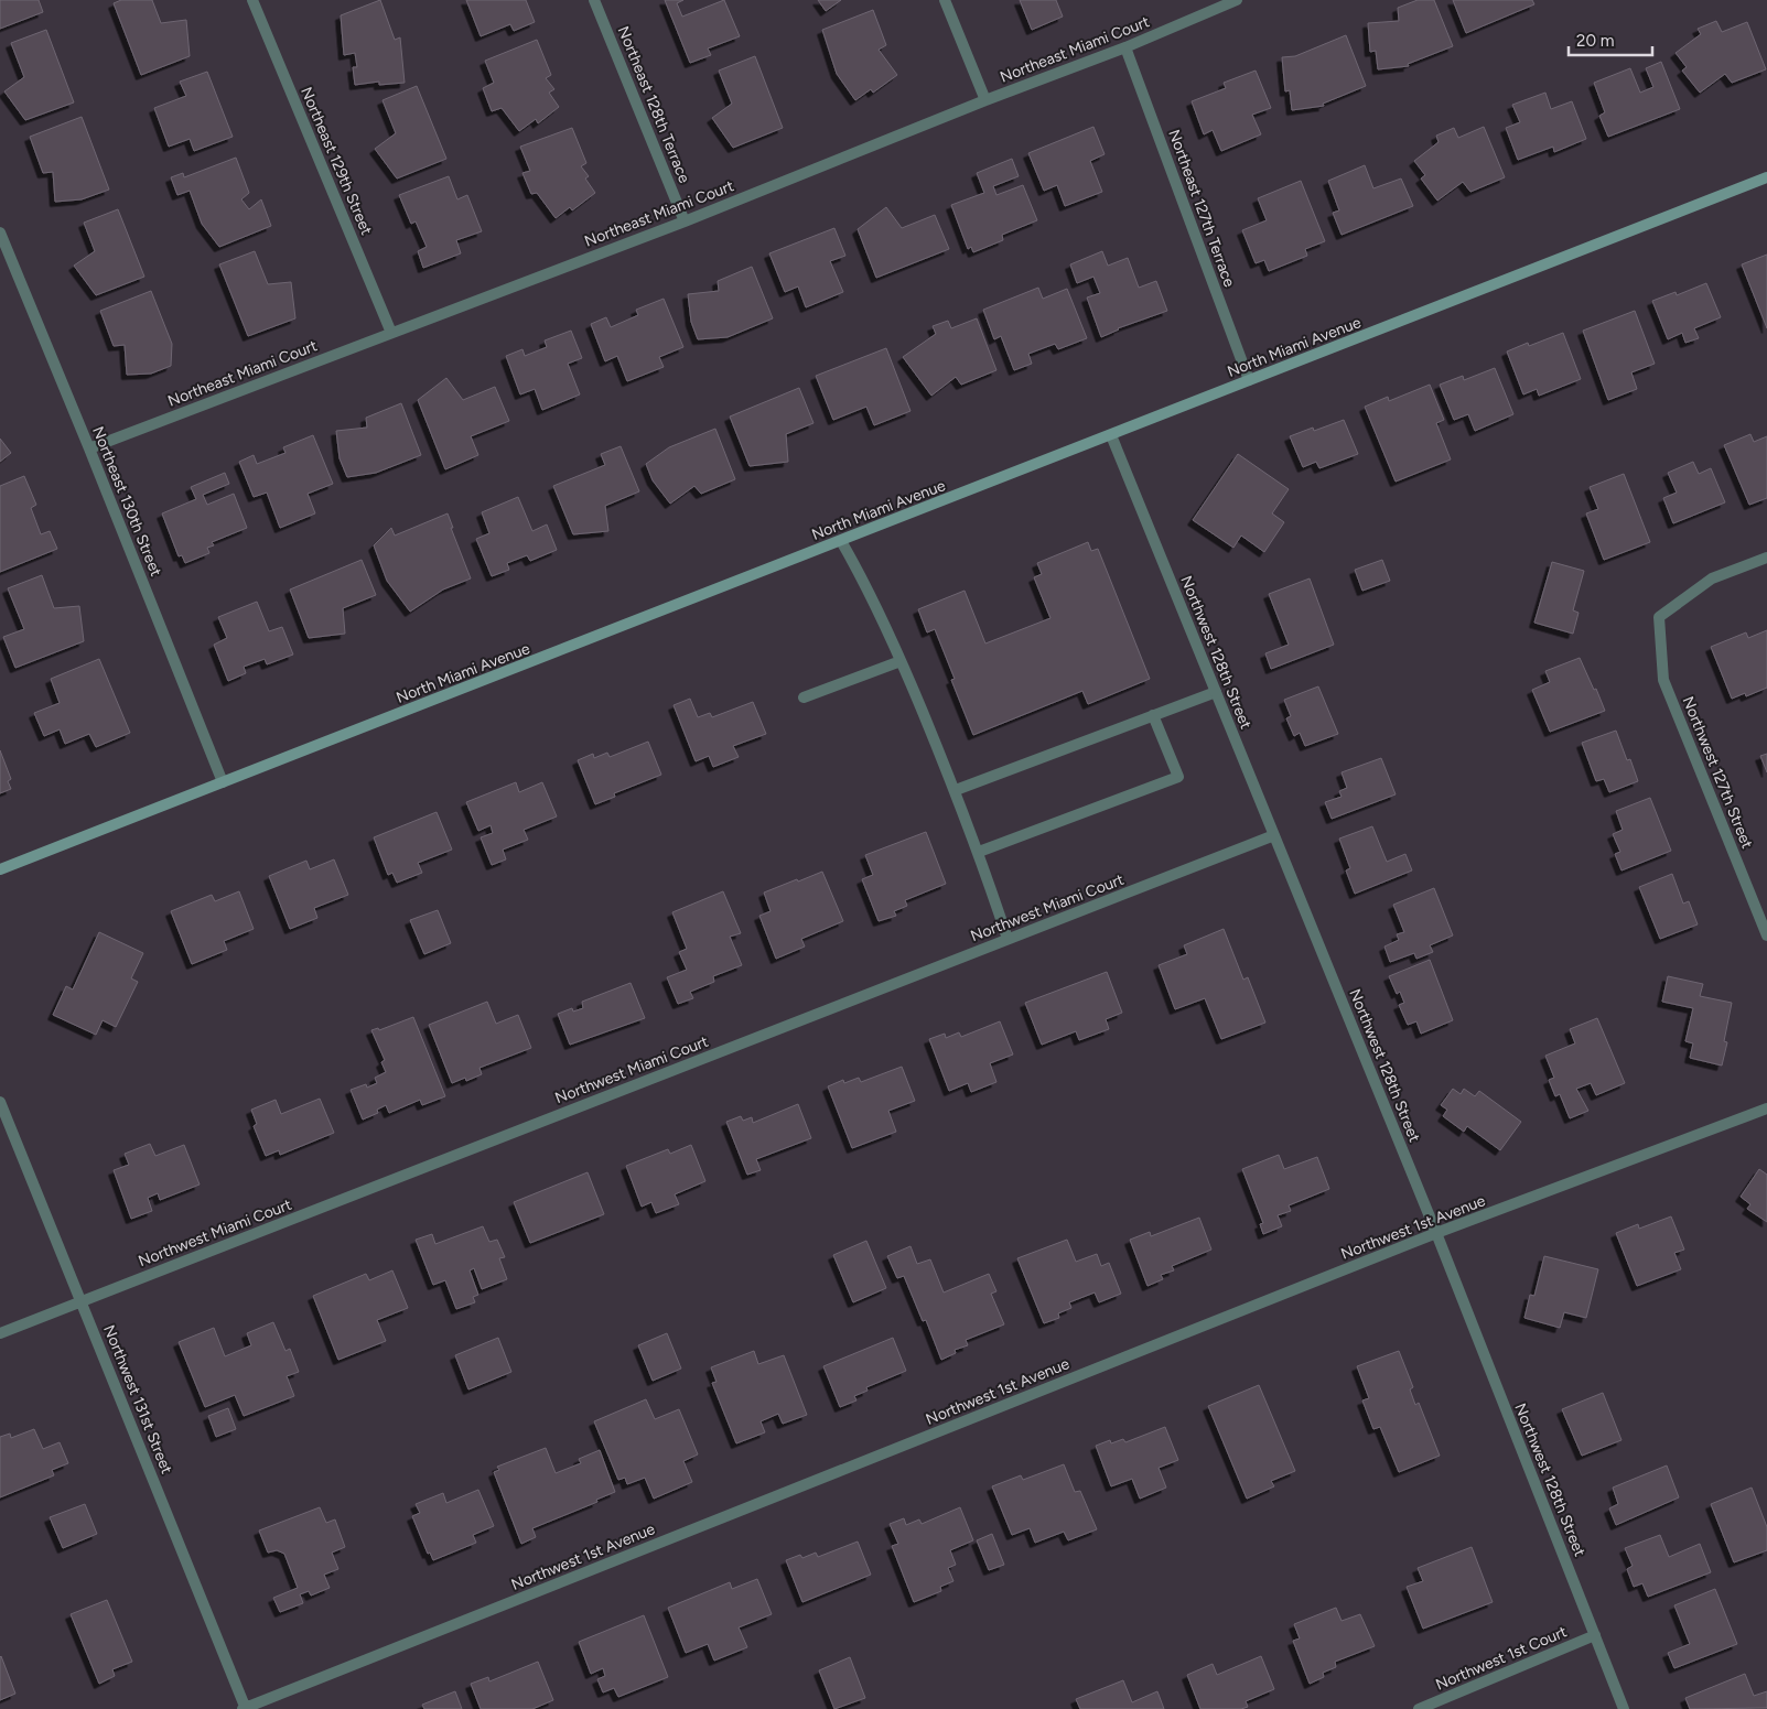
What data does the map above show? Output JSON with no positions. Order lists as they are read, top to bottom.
{
  "streets": {
    "street": [
      "Northeast Miami Court",
      "Northeast 128th Terrace",
      "Northeast 129th Street",
      "Northeast 127th Terrace",
      "North Miami Avenue",
      "Northeast 130th Street",
      "Northwest 128th Street",
      "Northwest 127th Street",
      "Northwest Miami Court",
      "Northwest 1st Avenue",
      "Northwest 131st Street",
      "Northwest 1st Court"
    ]
  },
  "crossings": [
    ["Northeast Miami Court", "Northeast 128th Terrace"],
    ["Northeast Miami Court", "Northeast 129th Street"],
    ["Northeast Miami Court", "Northeast 127th Terrace"],
    ["Northeast Miami Court", "Northeast 130th Street"],
    ["Northeast 127th Terrace", "North Miami Avenue"],
    ["North Miami Avenue", "Northeast 130th Street"],
    ["North Miami Avenue", "Northwest 128th Street"],
    ["Northwest 128th Street", "Northwest Miami Court"],
    ["Northwest 128th Street", "Northwest 1st Avenue"],
    ["Northwest 128th Street", "Northwest 1st Court"],
    ["Northwest Miami Court", "Northwest 131st Street"],
    ["Northwest 1st Avenue", "Northwest 131st Street"]
  ],
  "scale_bar": "20 m"
}
